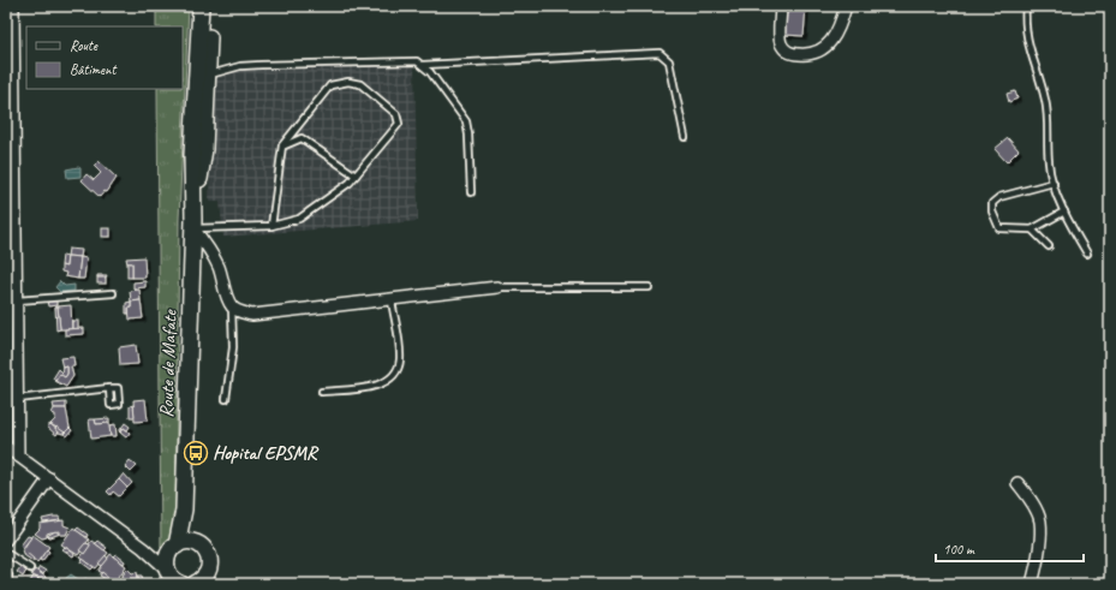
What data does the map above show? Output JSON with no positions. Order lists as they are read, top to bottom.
{
  "streets": {
    "main road": ["Route de Mafate"]
  },
  "places": {
    "bus stop": ["Hopital EPSMR"]
  },
  "legend": ["Route", "Bâtiment"],
  "scale_bar": "100 m"
}
